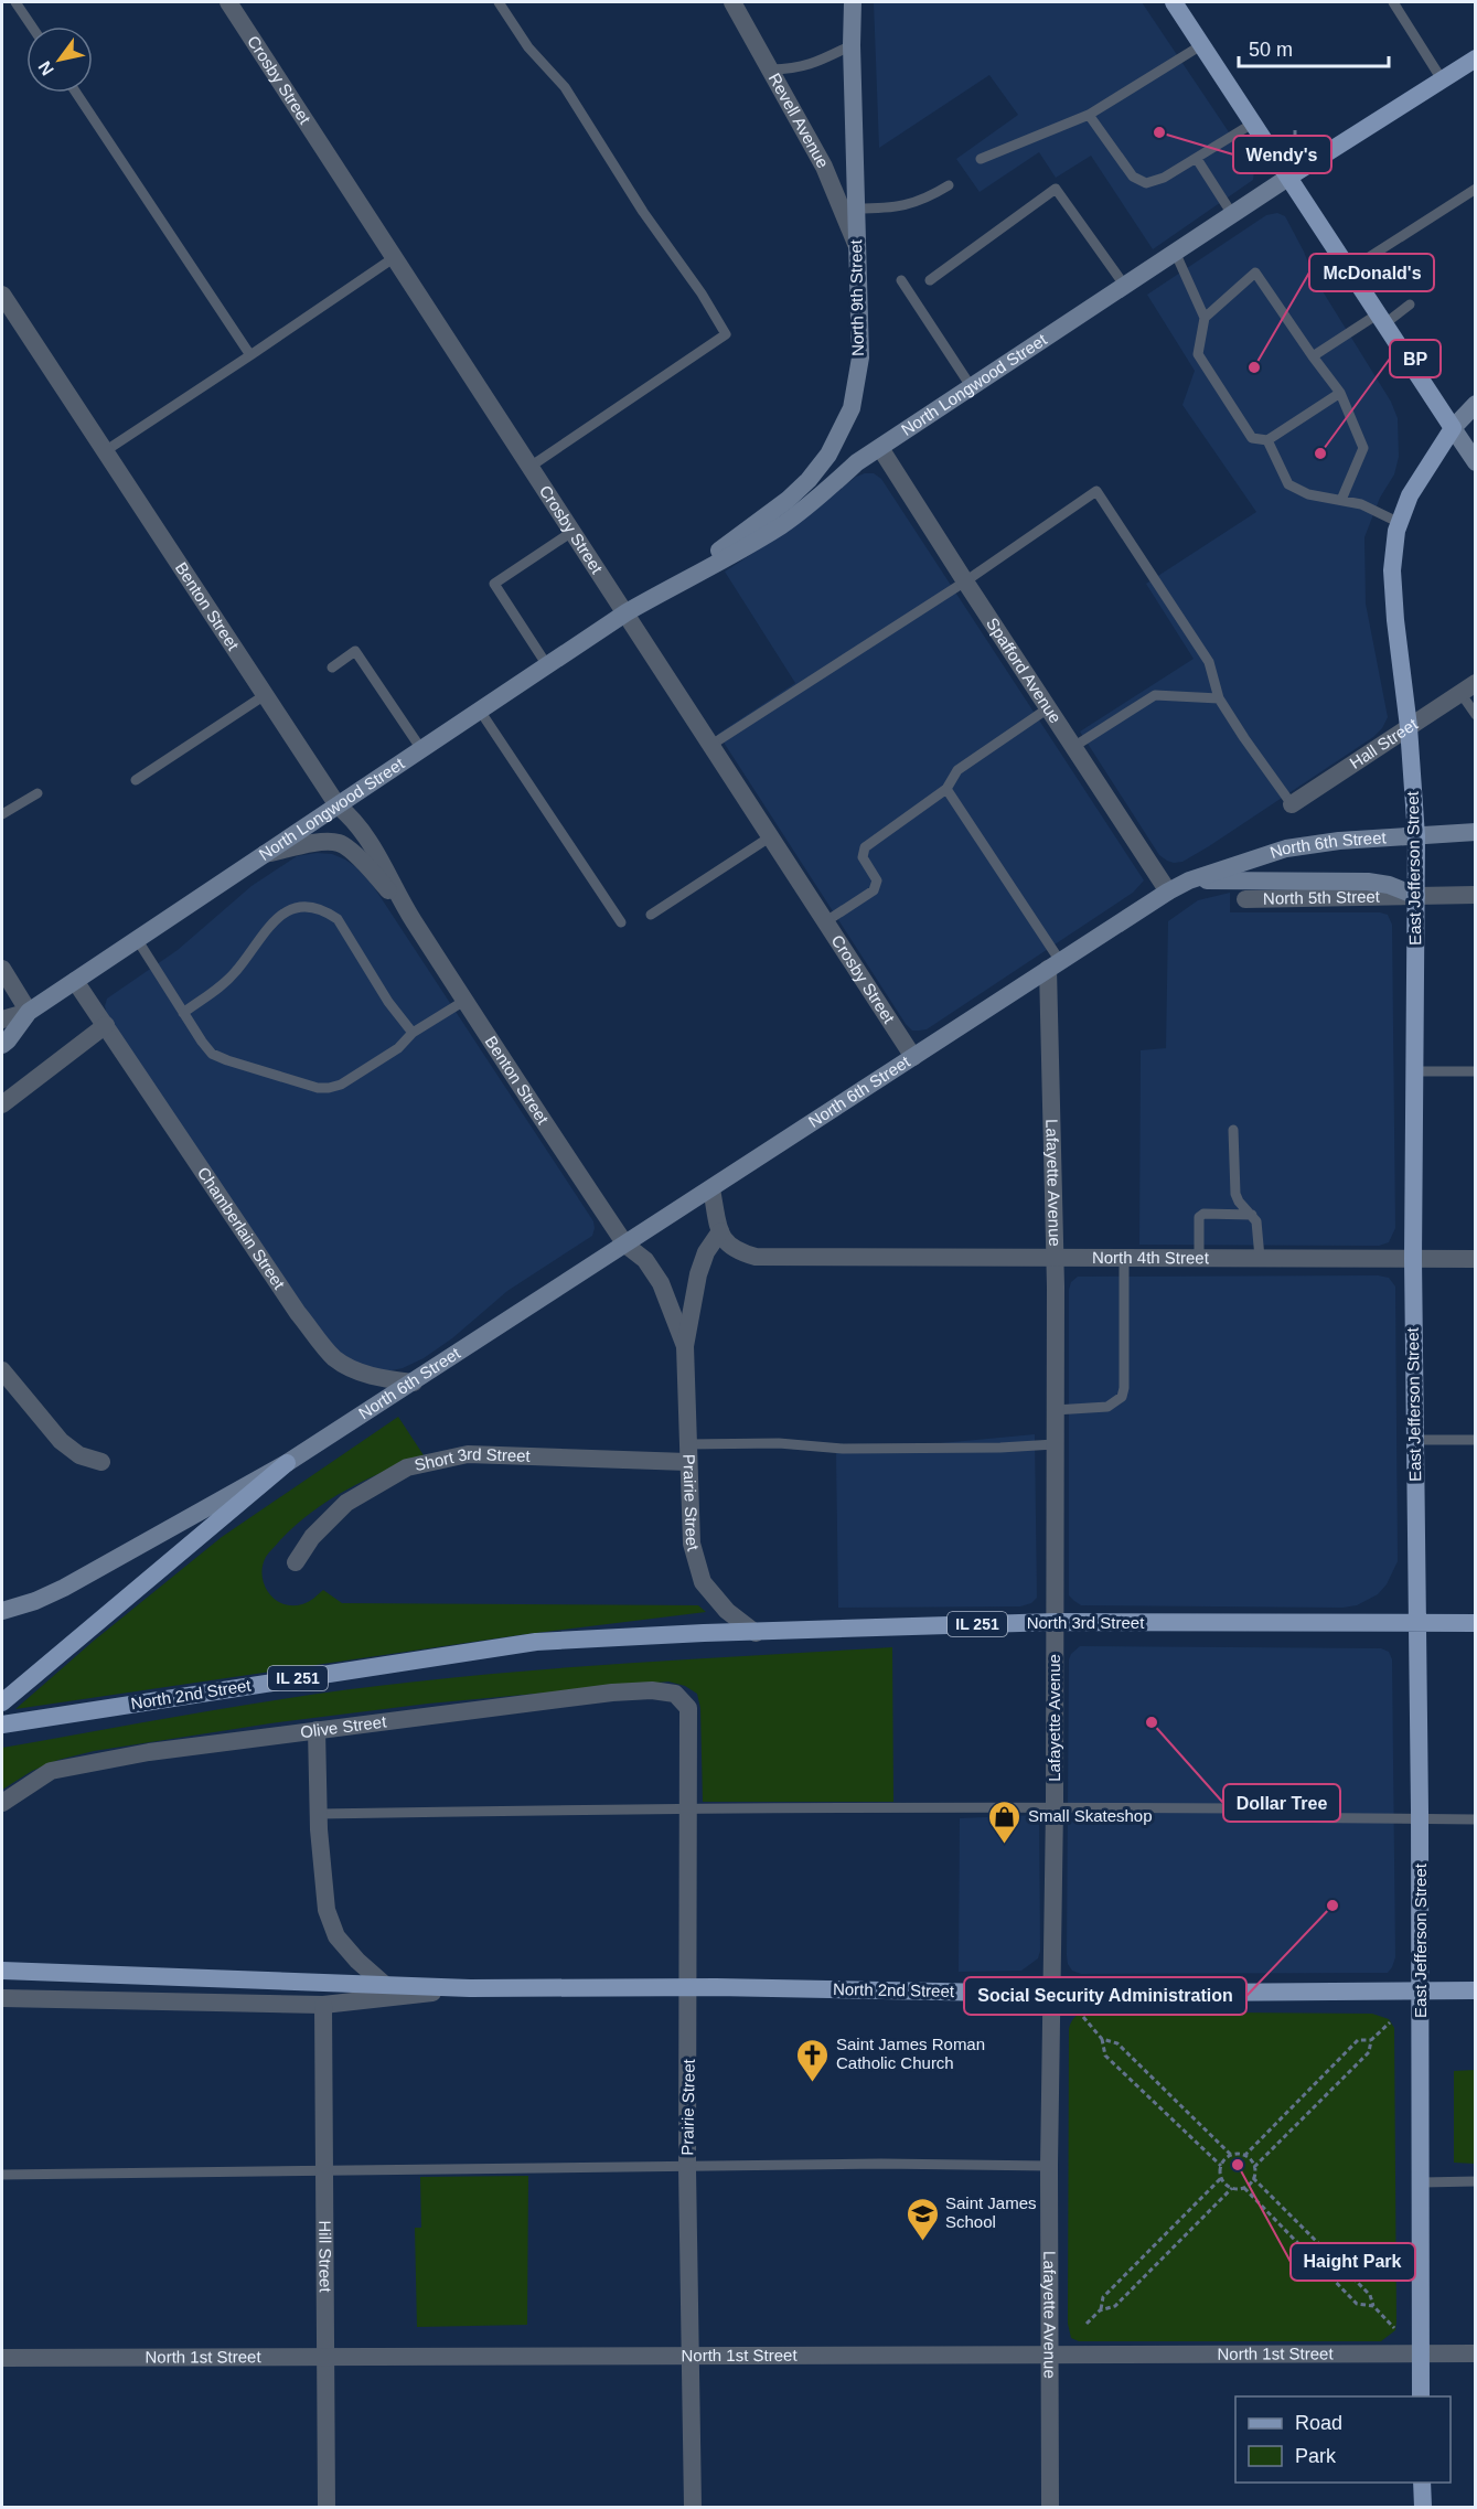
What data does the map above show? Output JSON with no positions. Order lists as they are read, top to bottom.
{
  "streets": {
    "main road": [
      "North 9th Street",
      "North Longwood Street",
      "North 6th Street",
      "East Jefferson Street",
      "North 3rd Street",
      "IL 251",
      "North 2nd Street"
    ],
    "street": [
      "Crosby Street",
      "Revell Avenue",
      "Benton Street",
      "Spafford Avenue",
      "Hall Street",
      "North 5th Street",
      "Lafayette Avenue",
      "Chamberlain Street",
      "North 4th Street",
      "Short 3rd Street",
      "Prairie Street",
      "Olive Street",
      "Hill Street",
      "North 1st Street"
    ]
  },
  "crossings": [
    ["Crosby Street", "North Longwood Street"],
    ["Crosby Street", "North 6th Street"],
    ["Revell Avenue", "North 9th Street"],
    ["North 9th Street", "North Longwood Street"],
    ["North Longwood Street", "Benton Street"],
    ["North Longwood Street", "Spafford Avenue"],
    ["North Longwood Street", "Chamberlain Street"],
    ["Benton Street", "North 6th Street"],
    ["Benton Street", "Prairie Street"],
    ["Spafford Avenue", "North 6th Street"],
    ["Hall Street", "East Jefferson Street"],
    ["North 6th Street", "East Jefferson Street"],
    ["North 6th Street", "Lafayette Avenue"],
    ["North 6th Street", "Chamberlain Street"],
    ["North 6th Street", "Prairie Street"],
    ["East Jefferson Street", "North 5th Street"],
    ["East Jefferson Street", "North 4th Street"],
    ["East Jefferson Street", "North 3rd Street"],
    ["East Jefferson Street", "North 2nd Street"],
    ["East Jefferson Street", "North 1st Street"],
    ["Lafayette Avenue", "North 4th Street"],
    ["Lafayette Avenue", "North 3rd Street"],
    ["Lafayette Avenue", "North 2nd Street"],
    ["Lafayette Avenue", "North 1st Street"],
    ["North 4th Street", "Prairie Street"],
    ["Short 3rd Street", "Prairie Street"],
    ["Prairie Street", "North 3rd Street"],
    ["Prairie Street", "North 2nd Street"],
    ["Prairie Street", "Olive Street"],
    ["Prairie Street", "North 1st Street"],
    ["North 3rd Street", "North 2nd Street"],
    ["North 2nd Street", "Hill Street"],
    ["Hill Street", "North 1st Street"]
  ],
  "places": {
    "other": [
      "Wendy's",
      "McDonald's",
      "BP",
      "Dollar Tree",
      "Social Security Administration",
      "Haight Park"
    ],
    "shop": ["Small Skateshop"],
    "church": ["Saint James Roman Catholic Church"],
    "school or university": ["Saint James School"]
  },
  "legend": ["Road", "Park"],
  "scale_bar": "50 m",
  "north": "bottom left"
}
